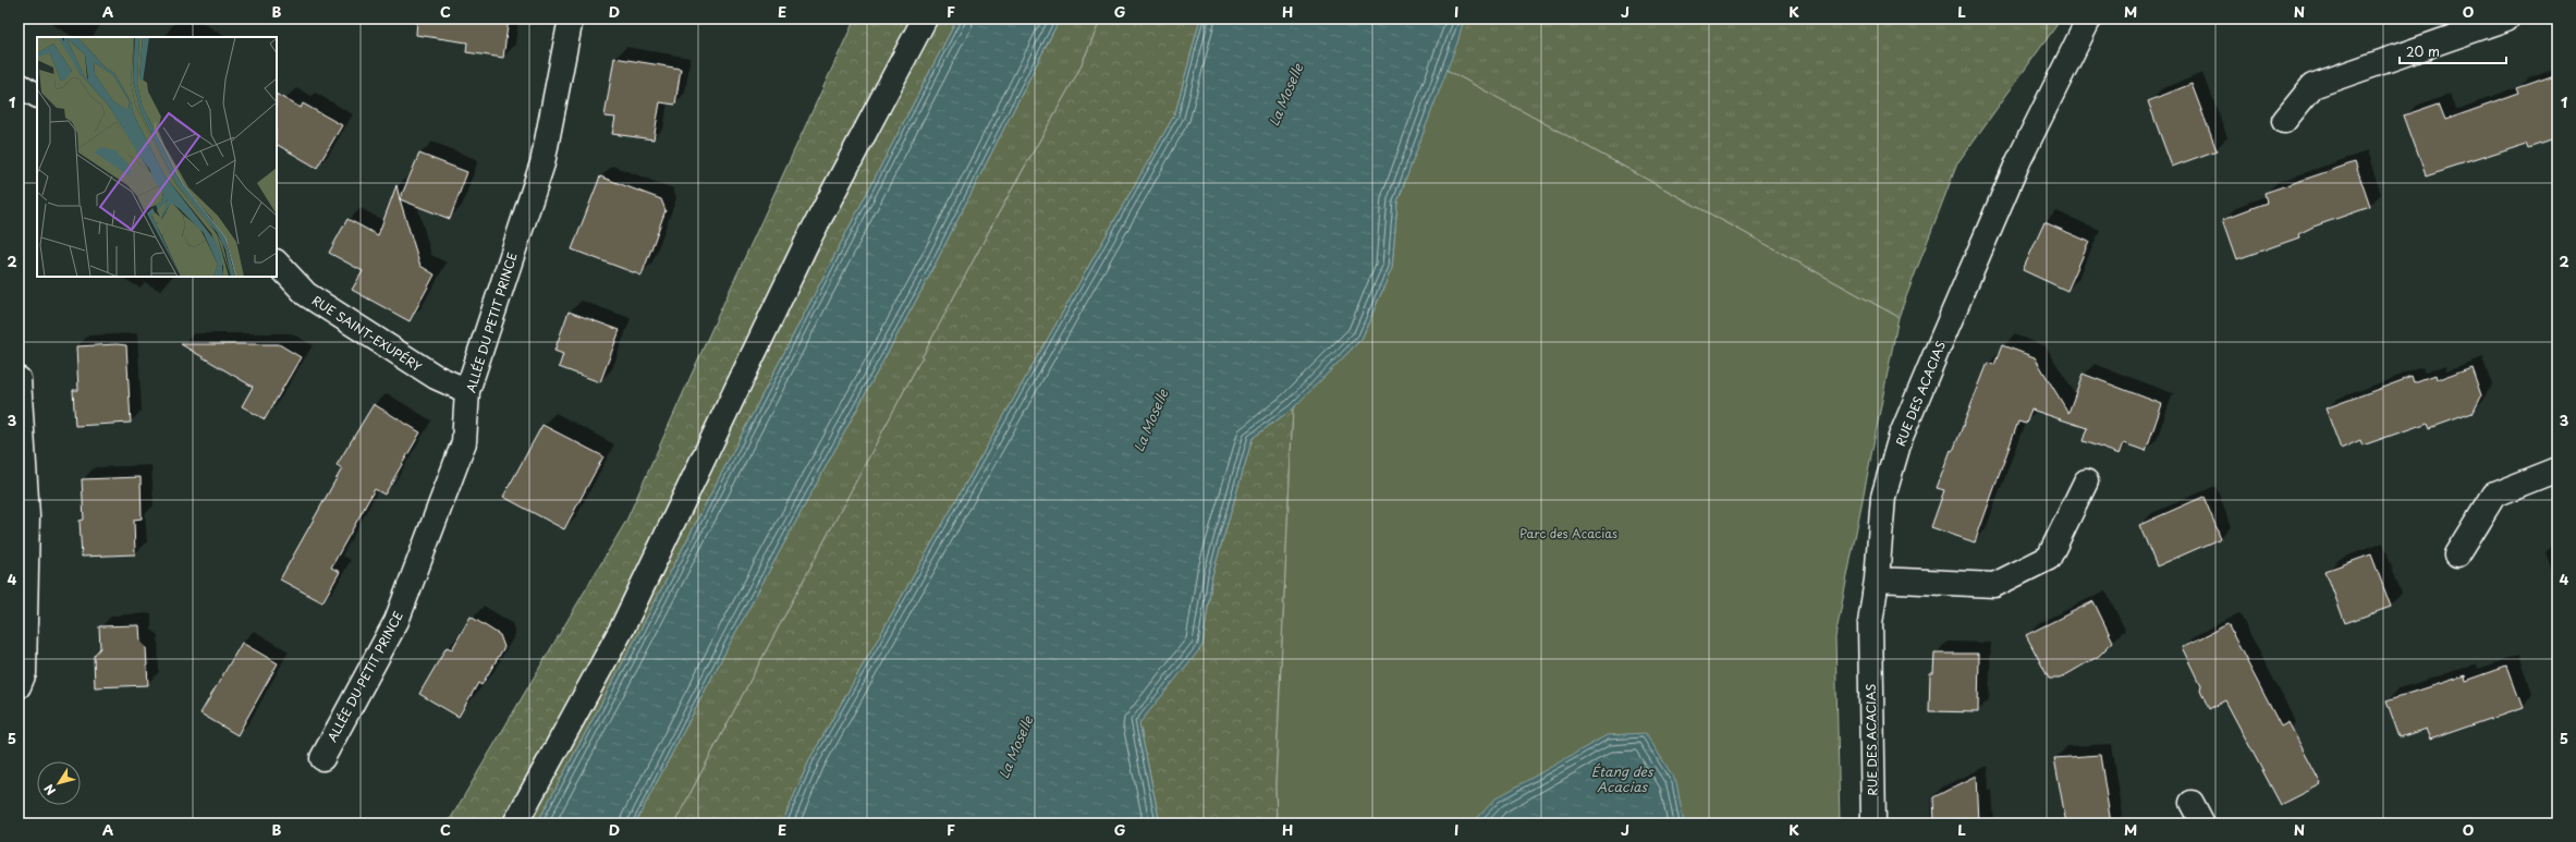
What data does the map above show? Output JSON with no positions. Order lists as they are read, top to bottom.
{
  "streets": {
    "street": ["ALLÉE DU PETIT PRINCE", "RUE SAINT-EXUPÉRY", "RUE DES ACACIAS"]
  },
  "crossings": [
    ["ALLÉE DU PETIT PRINCE", "RUE SAINT-EXUPÉRY"]
  ],
  "water": ["La Moselle", "Étang des Acacias"],
  "parks": ["Parc des Acacias"],
  "scale_bar": "20 m",
  "north": "bottom left",
  "grid": {
    "columns": [
      "A",
      "B",
      "C",
      "D",
      "E",
      "F",
      "G",
      "H",
      "I",
      "J",
      "K",
      "L",
      "M",
      "N",
      "O"
    ],
    "rows": [
      "1",
      "2",
      "3",
      "4",
      "5"
    ]
  }
}
